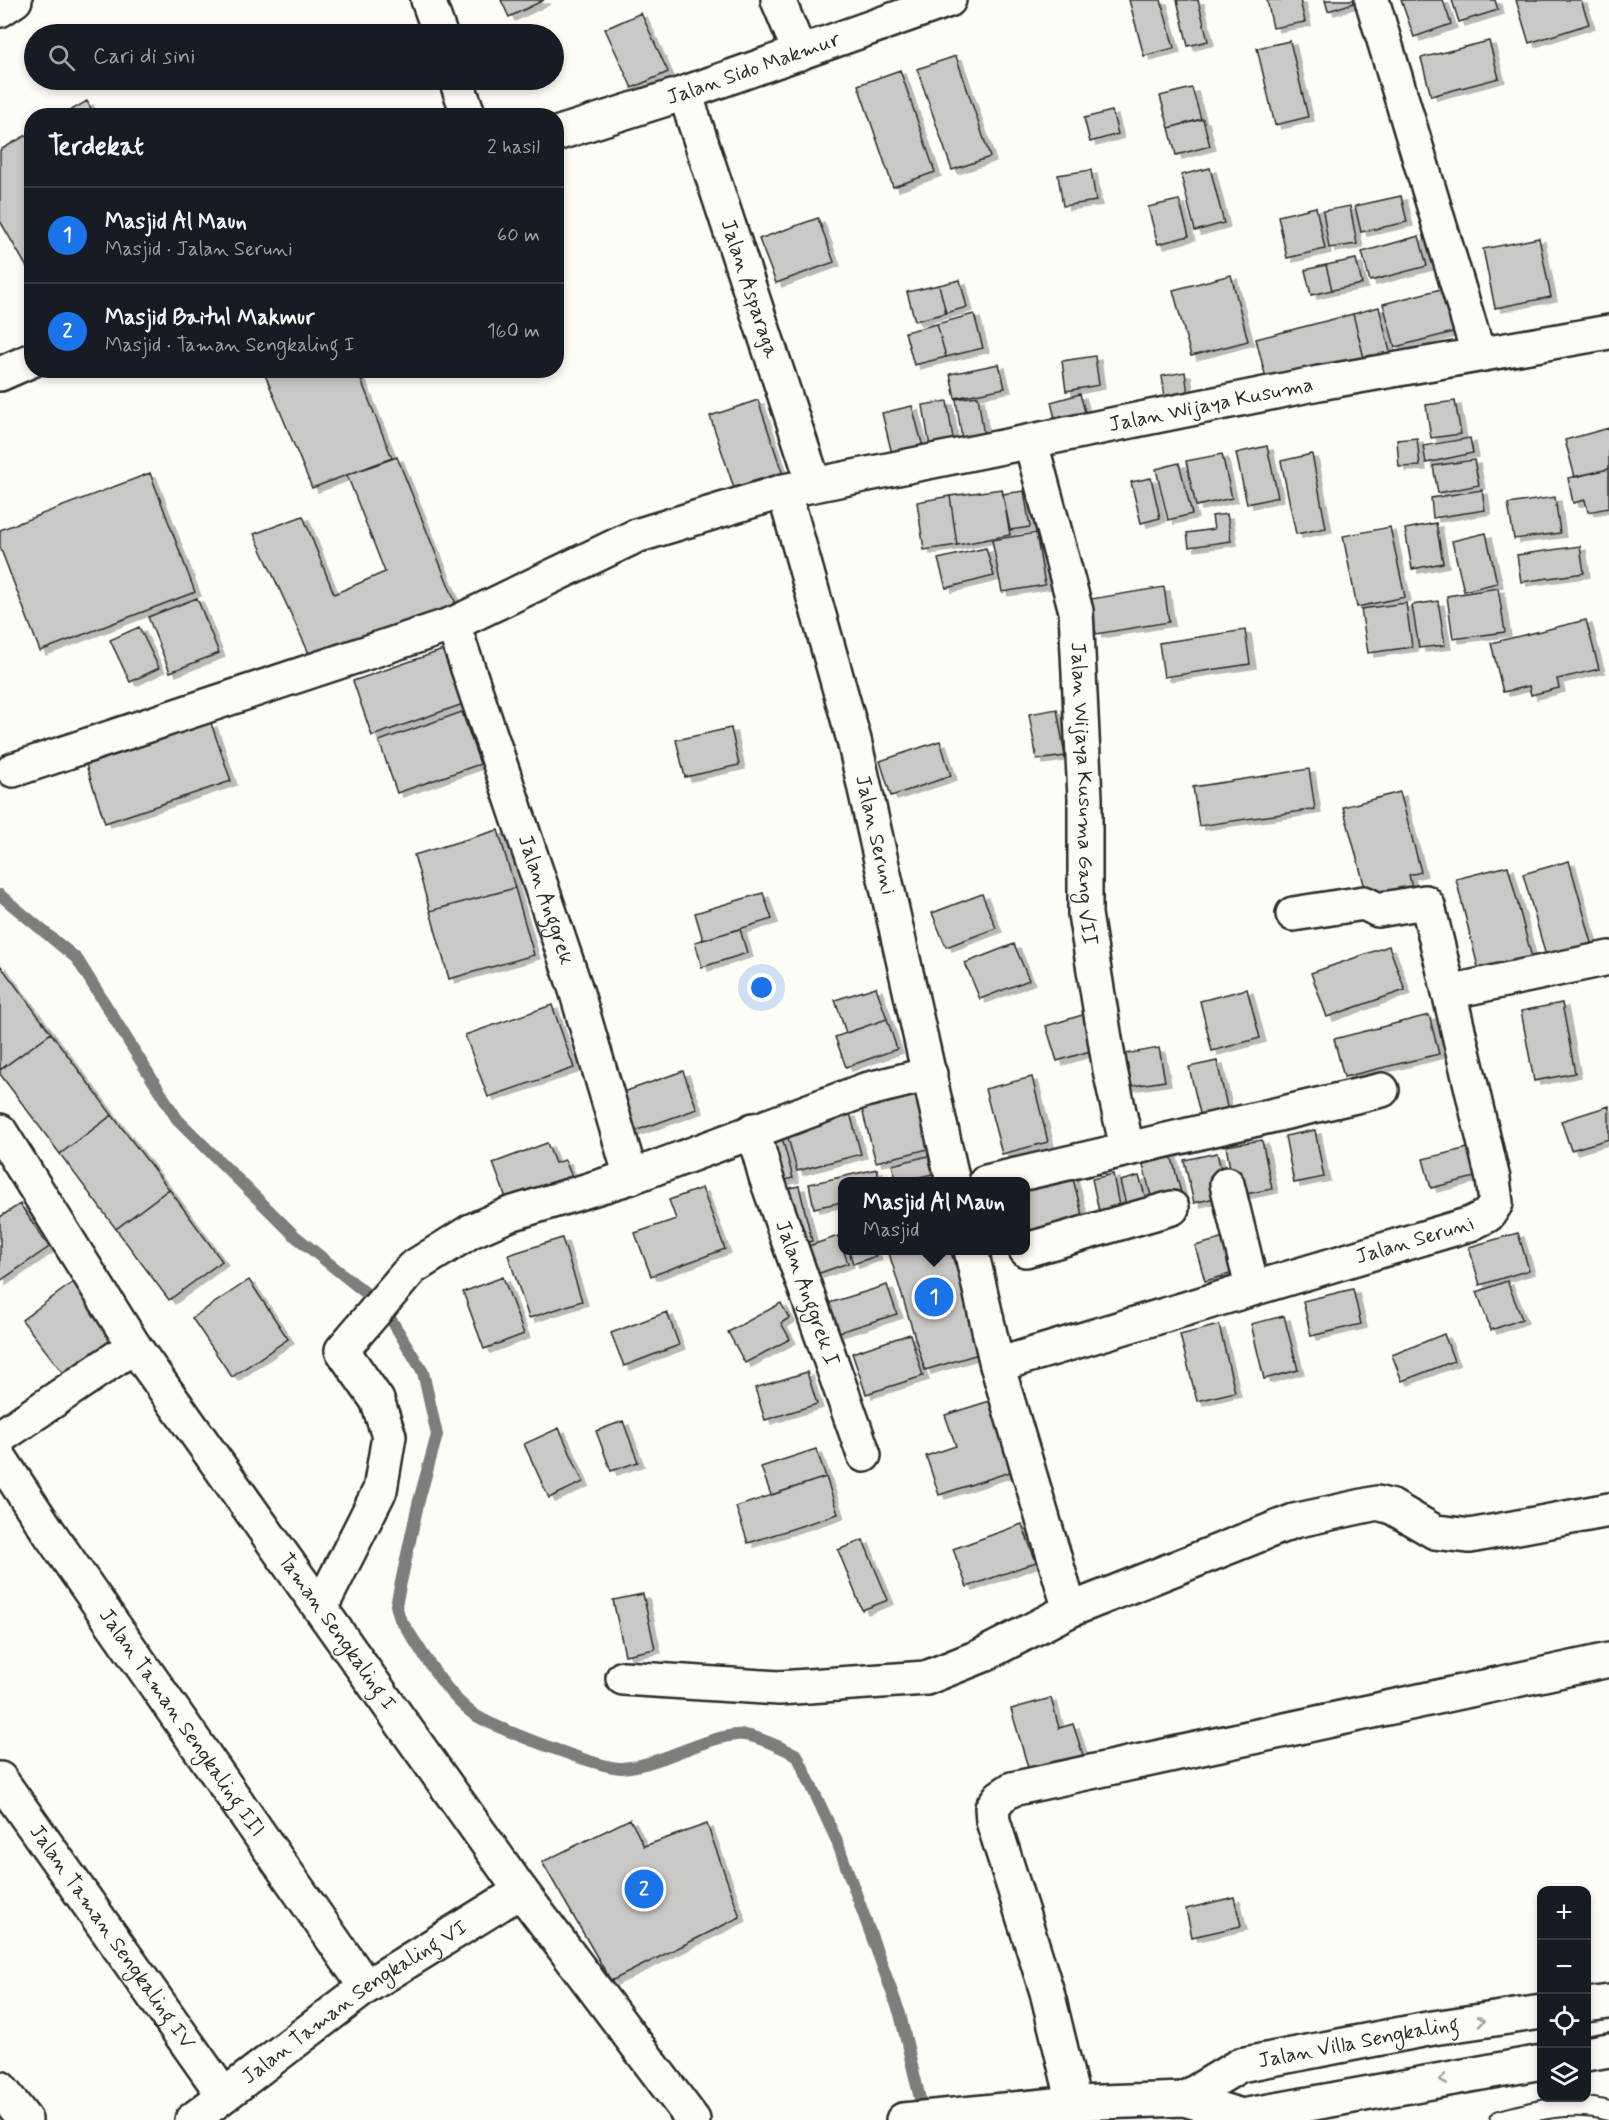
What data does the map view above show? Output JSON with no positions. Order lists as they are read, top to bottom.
{
  "streets": {
    "street": [
      "Jalan Sido Makmur",
      "Jalan Asparaga",
      "Jalan Wijaya Kusuma",
      "Jalan Wijaya Kusuma Gang VII",
      "Jalan Seruni",
      "Jalan Anggrek",
      "Jalan Anggrek I",
      "Taman Sengkaling I",
      "Jalan Taman Sengkaling III",
      "Jalan Taman Sengkaling IV",
      "Jalan Taman Sengkaling VI",
      "Jalan Villa Sengkaling"
    ]
  },
  "crossings": [
    ["Jalan Sido Makmur", "Jalan Asparaga"],
    ["Jalan Asparaga", "Jalan Wijaya Kusuma"],
    ["Jalan Asparaga", "Jalan Seruni"],
    ["Jalan Wijaya Kusuma", "Jalan Wijaya Kusuma Gang VII"],
    ["Jalan Wijaya Kusuma", "Jalan Seruni"],
    ["Jalan Wijaya Kusuma", "Jalan Anggrek"],
    ["Taman Sengkaling I", "Jalan Taman Sengkaling VI"],
    ["Jalan Taman Sengkaling III", "Jalan Taman Sengkaling VI"],
    ["Jalan Taman Sengkaling IV", "Jalan Taman Sengkaling VI"]
  ],
  "page": {
    "search": "Cari di sini",
    "heading": ["Terdekat", "2 hasil"],
    "list": [
      {
        "mark": "1",
        "name": "Masjid Al Maun",
        "note": "Masjid · Jalan Seruni",
        "value": "60 m"
      },
      {
        "mark": "2",
        "name": "Masjid Baitul Makmur",
        "note": "Masjid · Taman Sengkaling I",
        "value": "160 m"
      }
    ],
    "popup": ["Masjid Al Maun", "Masjid"],
    "pins": ["1", "2"],
    "map_buttons": ["+", "−"]
  }
}
